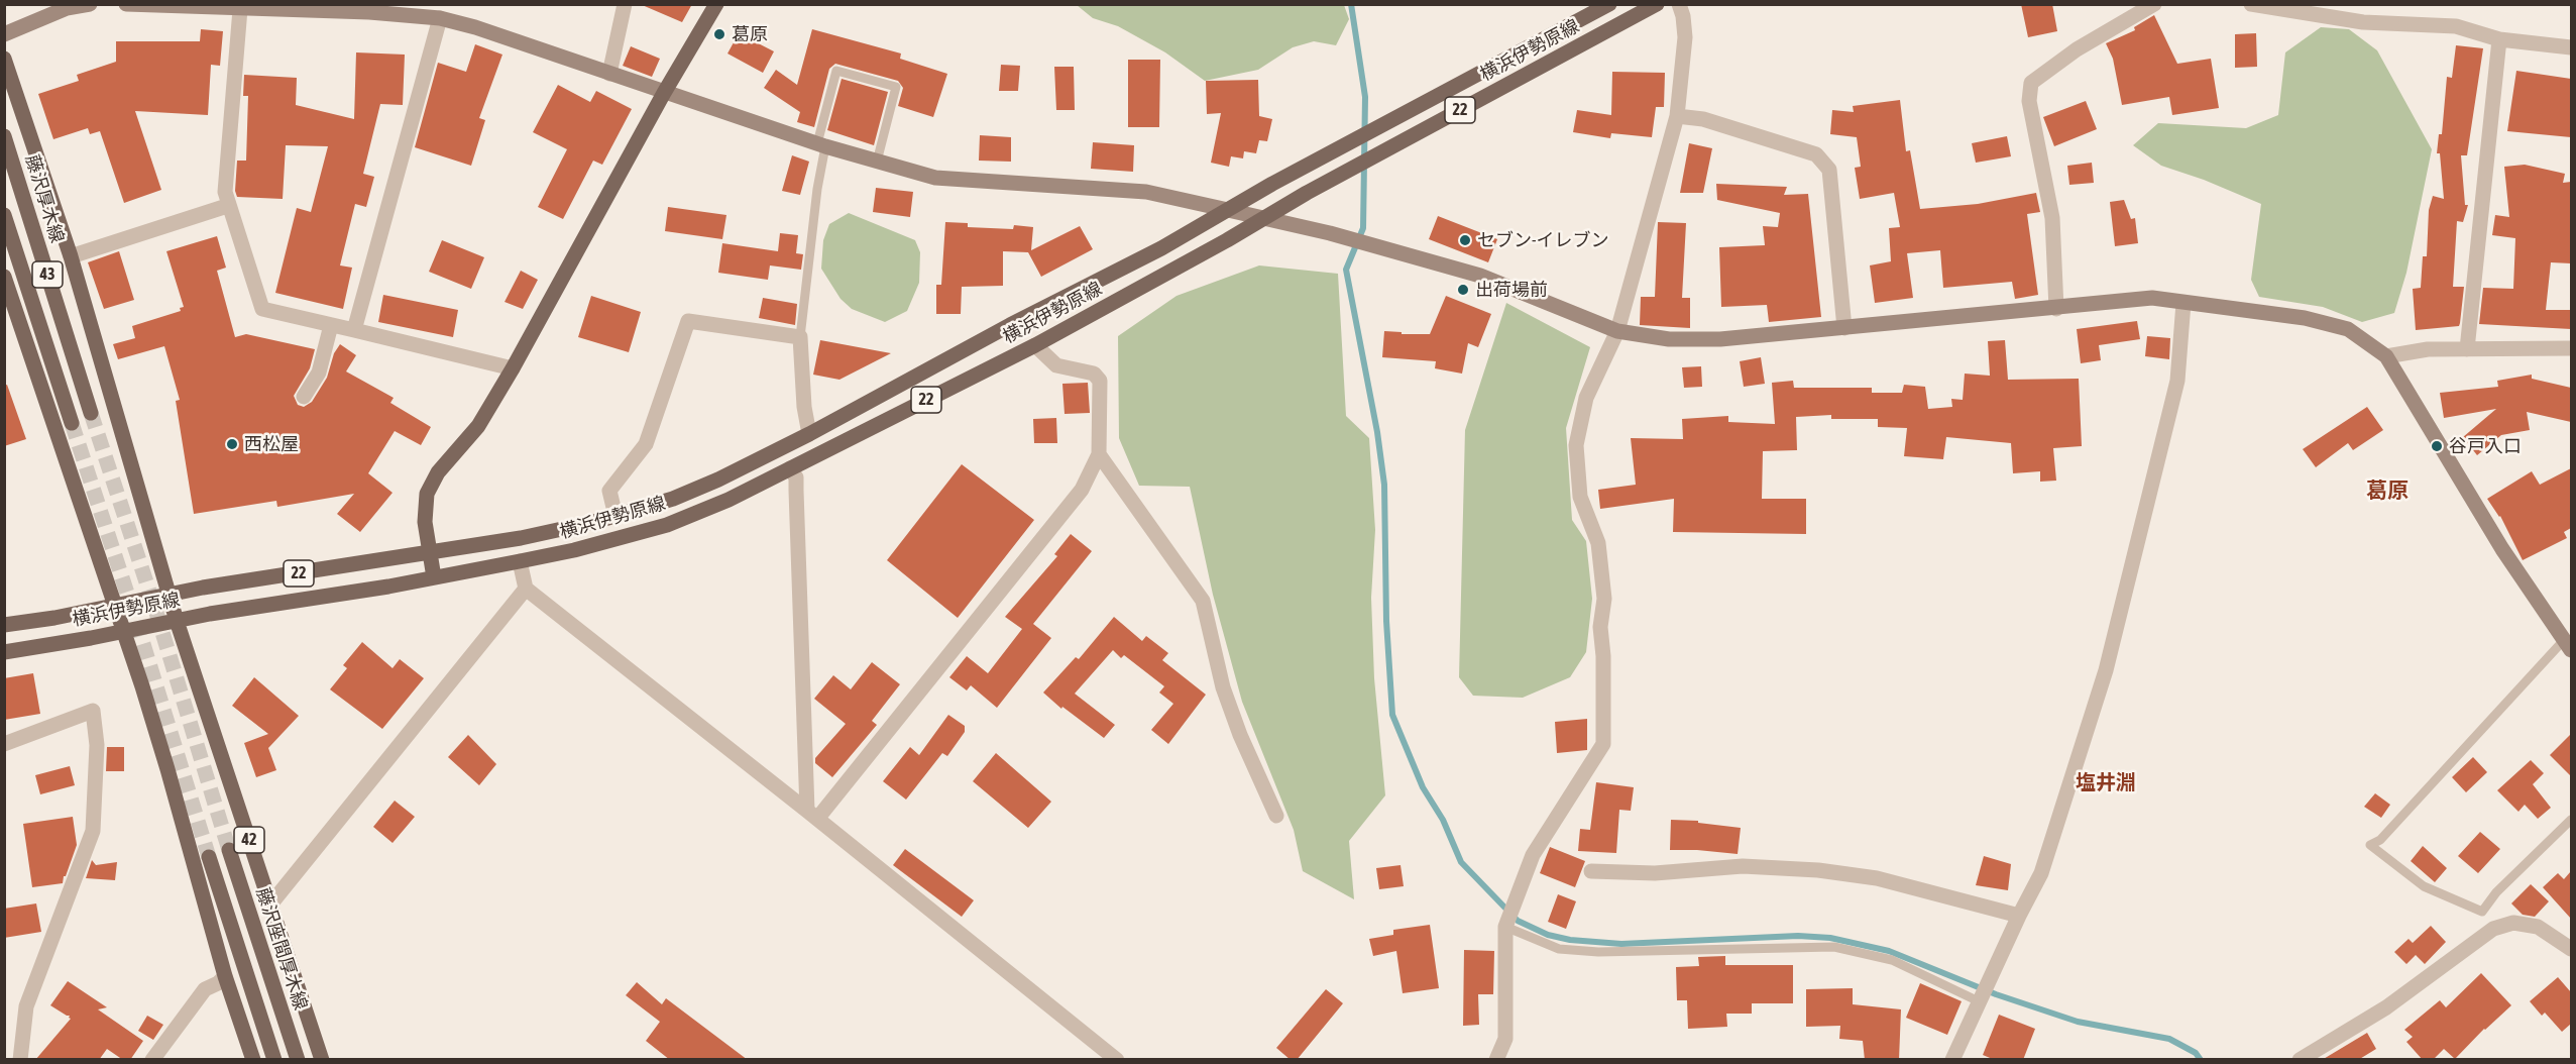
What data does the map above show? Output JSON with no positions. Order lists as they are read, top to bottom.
{
  "streets": {
    "main road": [
      "横浜伊勢原線",
      "22",
      "藤沢厚木線",
      "43",
      "42",
      "藤沢座間厚木線"
    ]
  },
  "crossings": [
    ["横浜伊勢原線", "42"]
  ],
  "districts": ["葛原", "塩井淵"],
  "places": [
    "葛原",
    "セブン-イレブン",
    "出荷場前",
    "西松屋",
    "谷戸入口"
  ]
}
